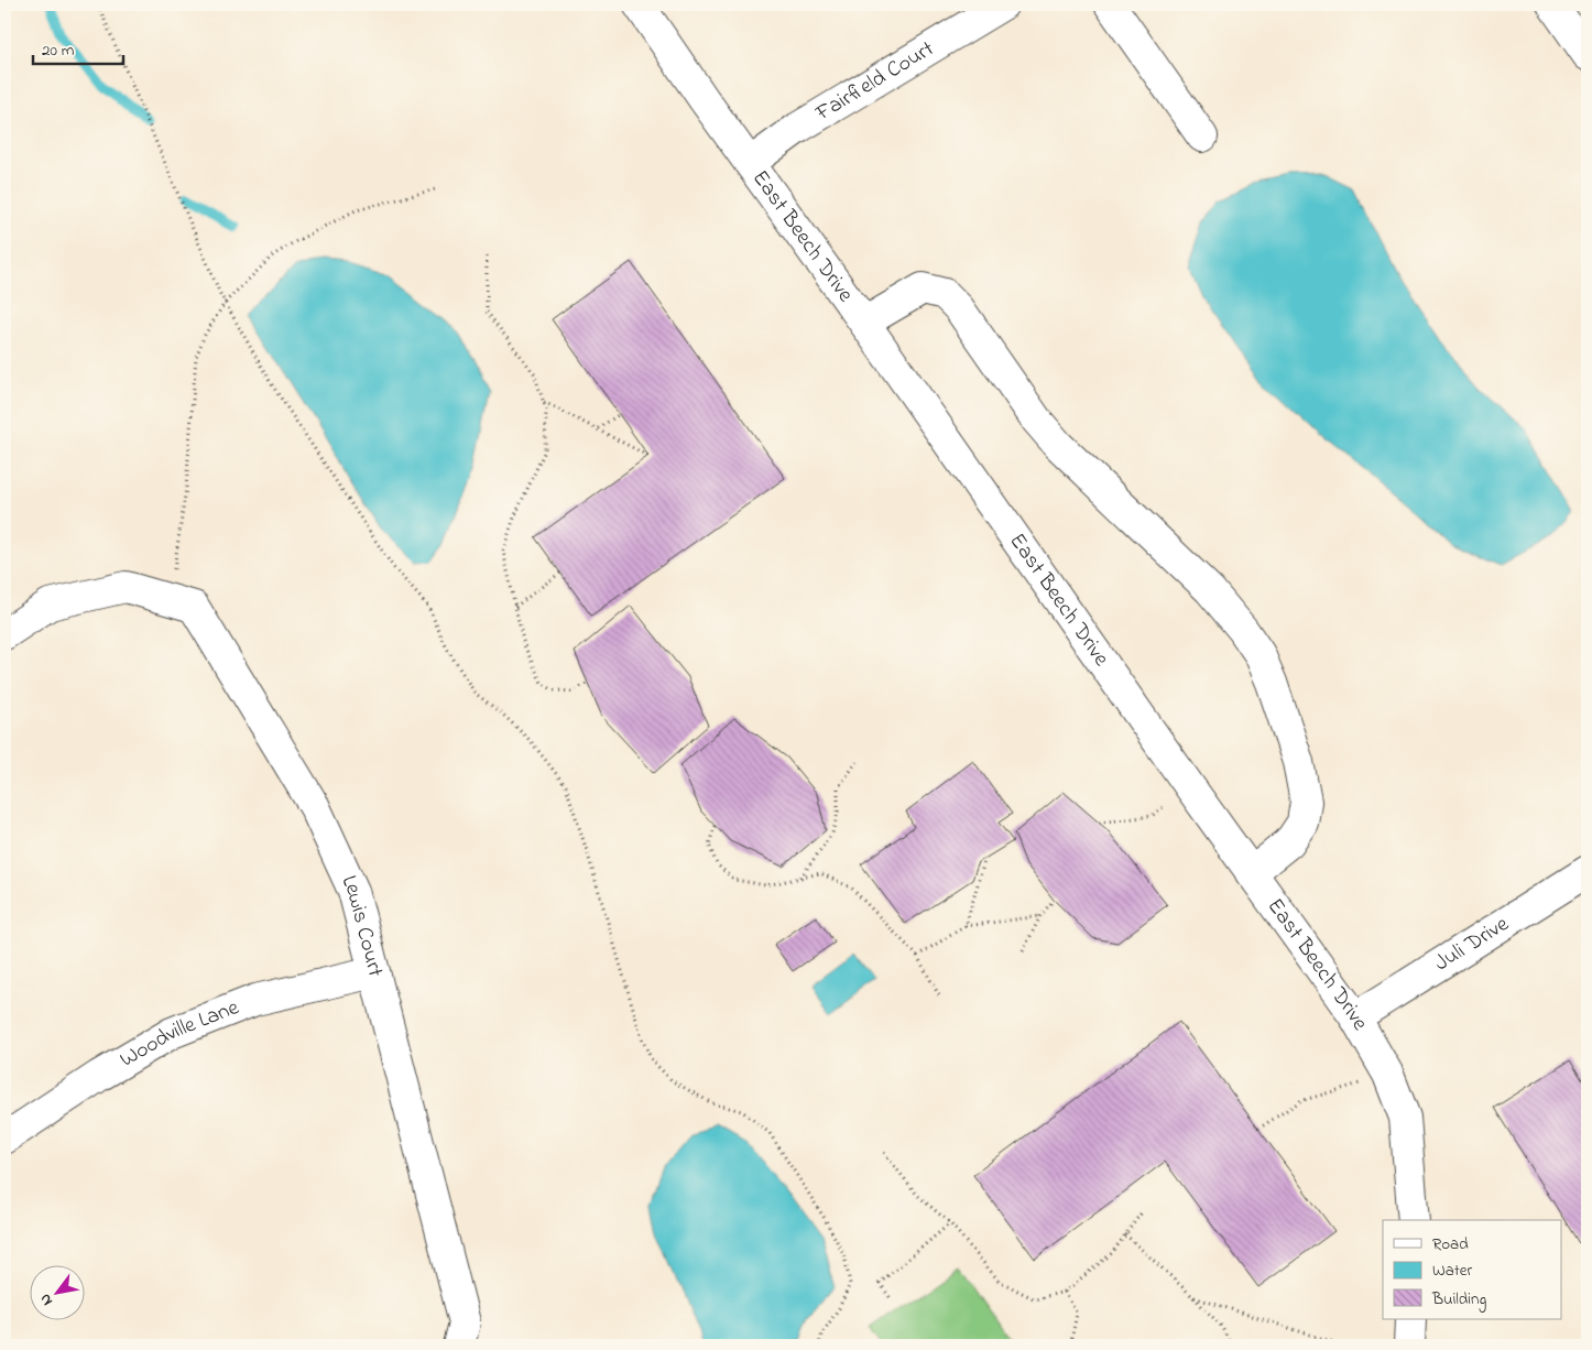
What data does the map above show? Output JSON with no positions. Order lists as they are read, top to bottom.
{
  "streets": {
    "street": [
      "Fairfield Court",
      "East Beech Drive",
      "Lewis Court",
      "Juli Drive",
      "Woodville Lane"
    ]
  },
  "crossings": [
    ["Fairfield Court", "East Beech Drive"],
    ["East Beech Drive", "Juli Drive"],
    ["Lewis Court", "Woodville Lane"]
  ],
  "legend": ["Road", "Water", "Building"],
  "scale_bar": "20 m",
  "north": "bottom left"
}
